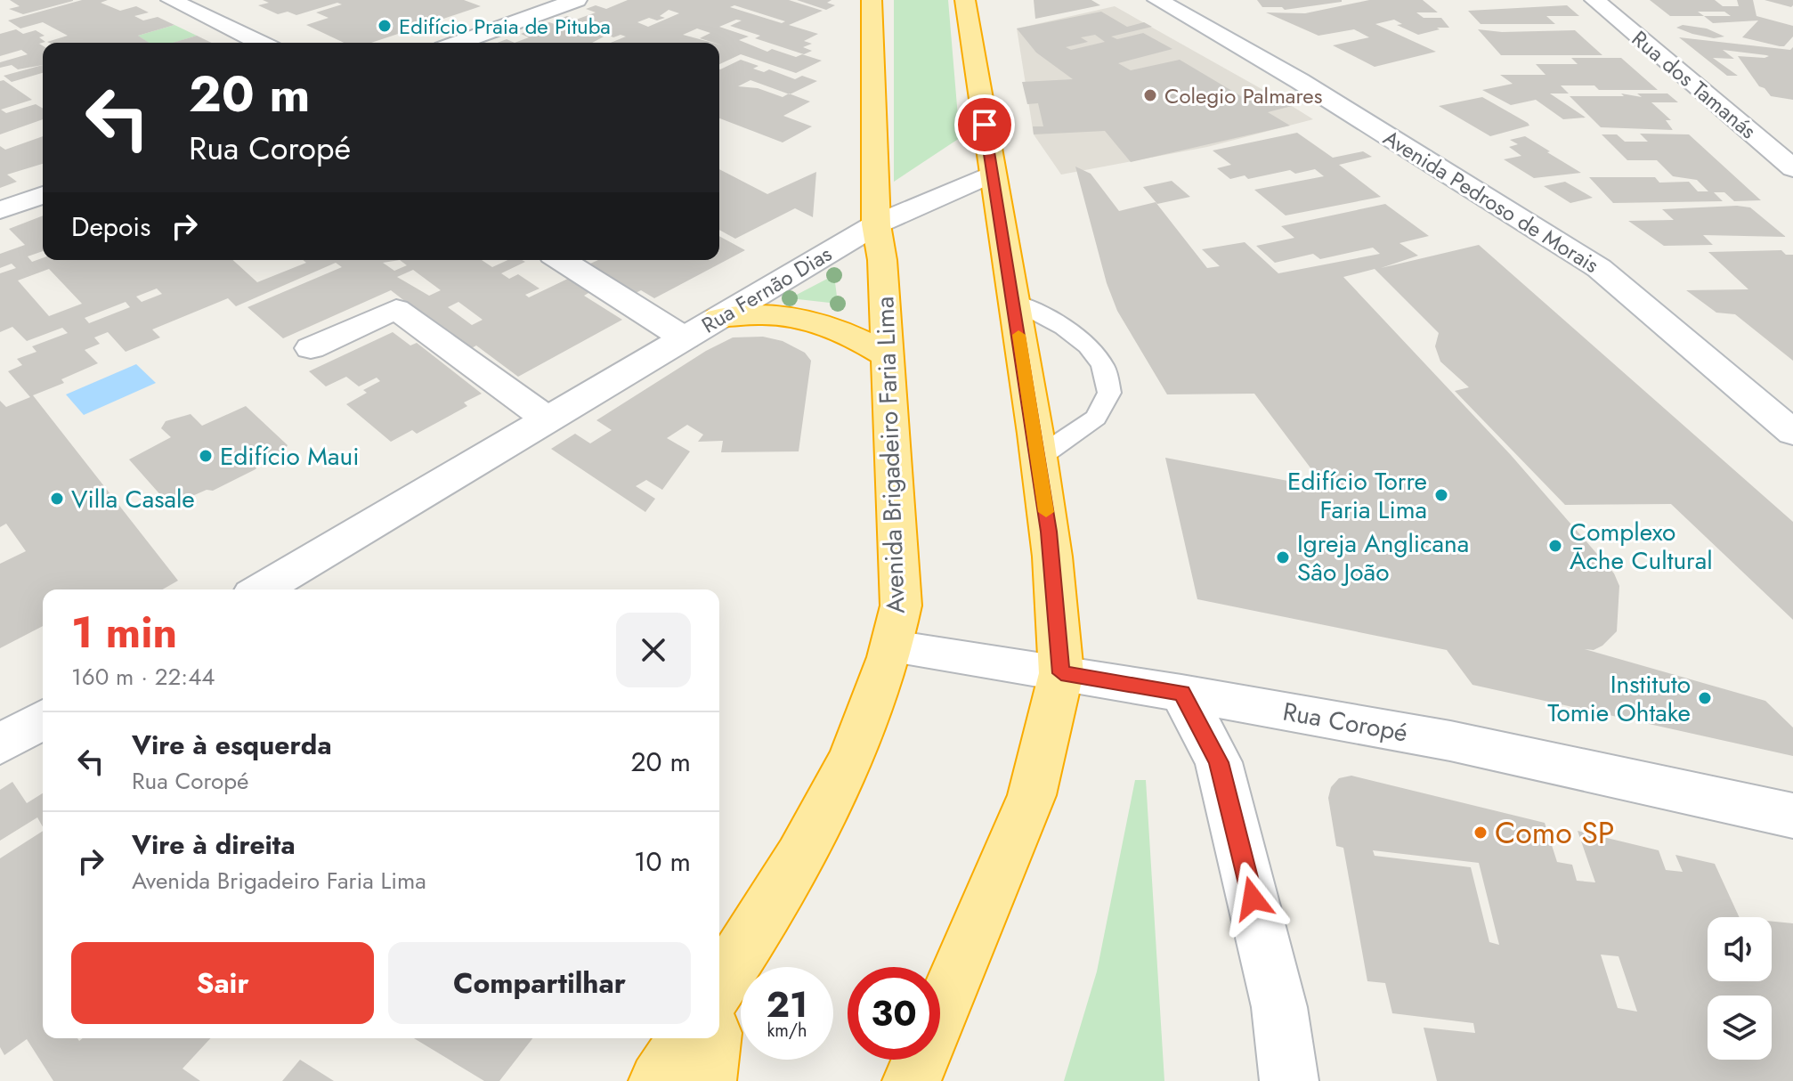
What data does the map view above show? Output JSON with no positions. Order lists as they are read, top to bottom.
{
  "streets": {
    "highway": ["Avenida Brigadeiro Faria Lima"],
    "street": [
      "Rua dos Tamanás",
      "Avenida Pedroso de Morais",
      "Rua Fernão Dias",
      "Rua Coropé"
    ]
  },
  "crossings": [
    ["Rua Fernão Dias", "Avenida Brigadeiro Faria Lima"],
    ["Avenida Brigadeiro Faria Lima", "Rua Coropé"]
  ],
  "places": [
    "Edifício Praia de Pituba",
    "Colegio Palmares",
    "Edifício Maui",
    "Edifício Torre Faria Lima",
    "Villa Casale",
    "Complexo Āche Cultural",
    "Igreja Anglicana Sâo João",
    "Instituto Tomie Ohtake",
    "Como SP"
  ],
  "page": {
    "turn": ["20 m", "Rua Coropé"],
    "then": "Depois",
    "heading": ["1 min", "160 m · 22:44"],
    "list": [
      {
        "name": "Vire à esquerda",
        "note": "Rua Coropé",
        "value": "20 m"
      },
      {
        "name": "Vire à direita",
        "note": "Avenida Brigadeiro Faria Lima",
        "value": "10 m"
      }
    ],
    "buttons": ["Sair", "Compartilhar"],
    "speed": "21 km/h",
    "limit": "30"
  }
}
